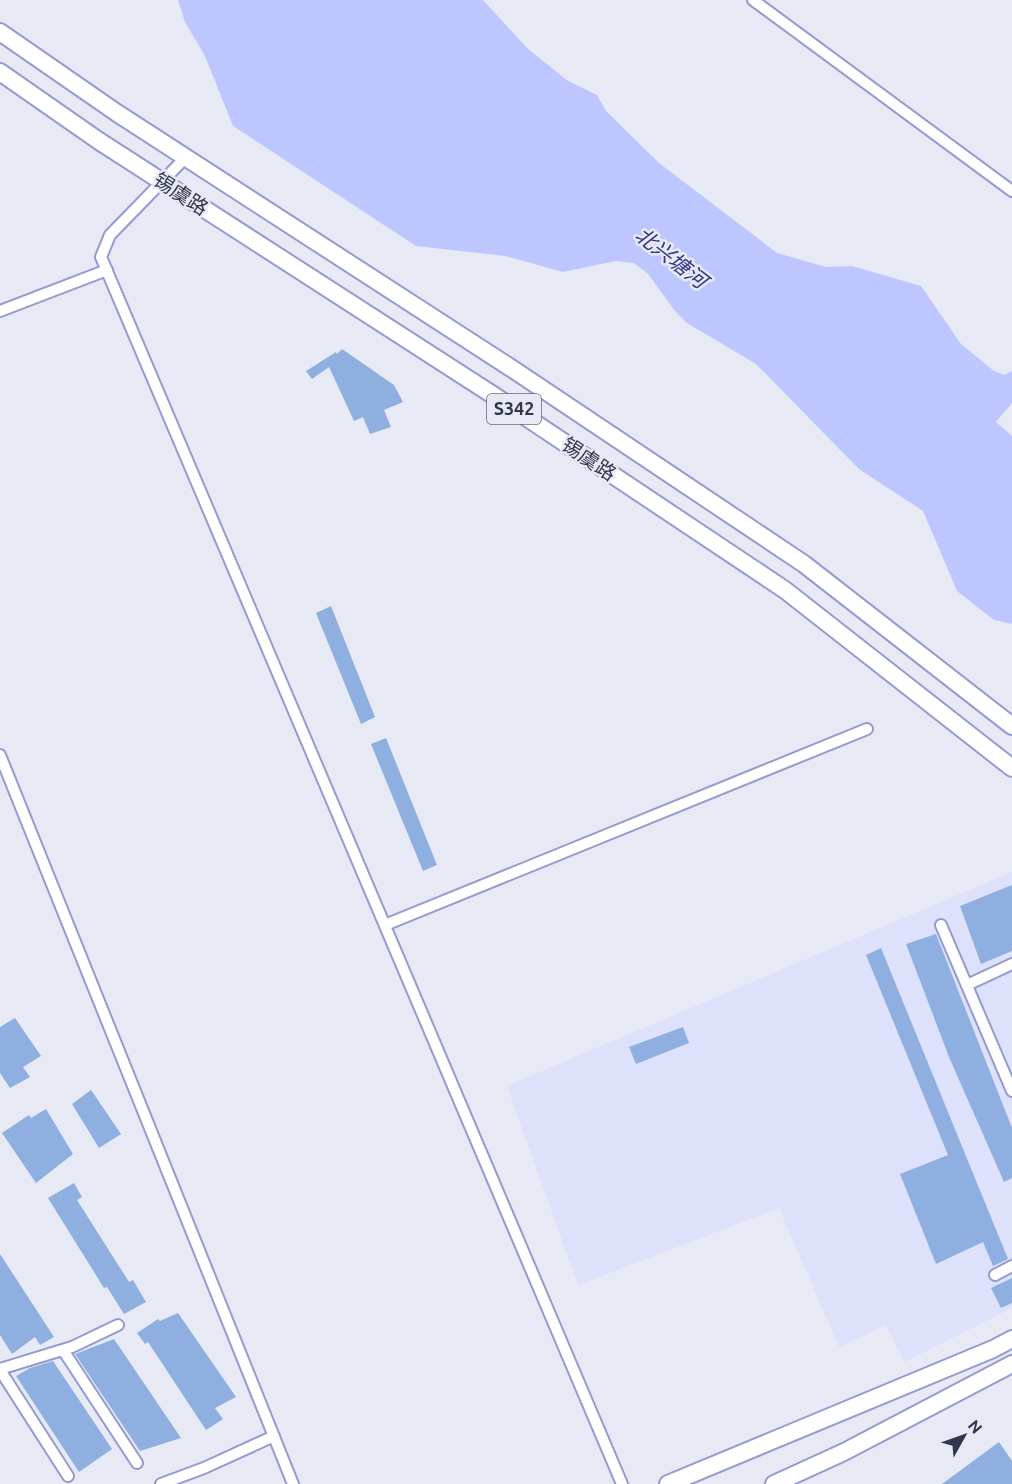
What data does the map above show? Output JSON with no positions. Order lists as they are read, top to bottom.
{
  "streets": {
    "main road": ["锡虞路", "S342"]
  },
  "water": ["北兴塘河"],
  "north": "top right"
}
